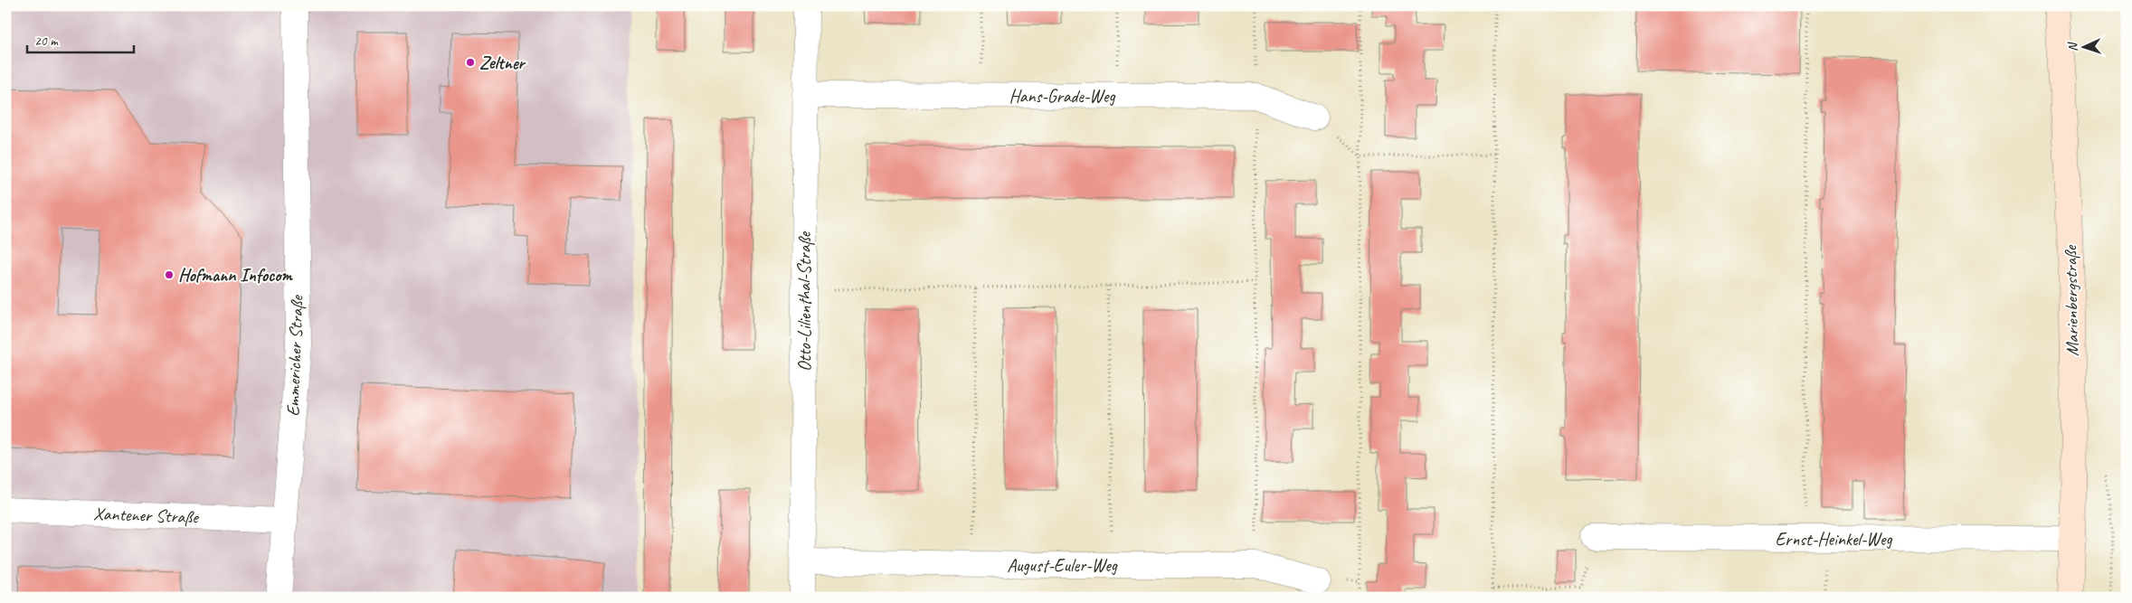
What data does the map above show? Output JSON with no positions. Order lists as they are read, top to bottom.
{
  "streets": {
    "main road": ["Marienbergstraße"],
    "street": [
      "Hans-Grade-Weg",
      "Otto-Lilienthal-Straße",
      "Emmericher Straße",
      "Xantener Straße",
      "Ernst-Heinkel-Weg",
      "August-Euler-Weg"
    ]
  },
  "crossings": [
    ["Hans-Grade-Weg", "Otto-Lilienthal-Straße"],
    ["Marienbergstraße", "Ernst-Heinkel-Weg"],
    ["Otto-Lilienthal-Straße", "August-Euler-Weg"],
    ["Emmericher Straße", "Xantener Straße"]
  ],
  "places": ["Zeltner", "Hofmann Infocom"],
  "scale_bar": "20 m",
  "north": "left"
}
